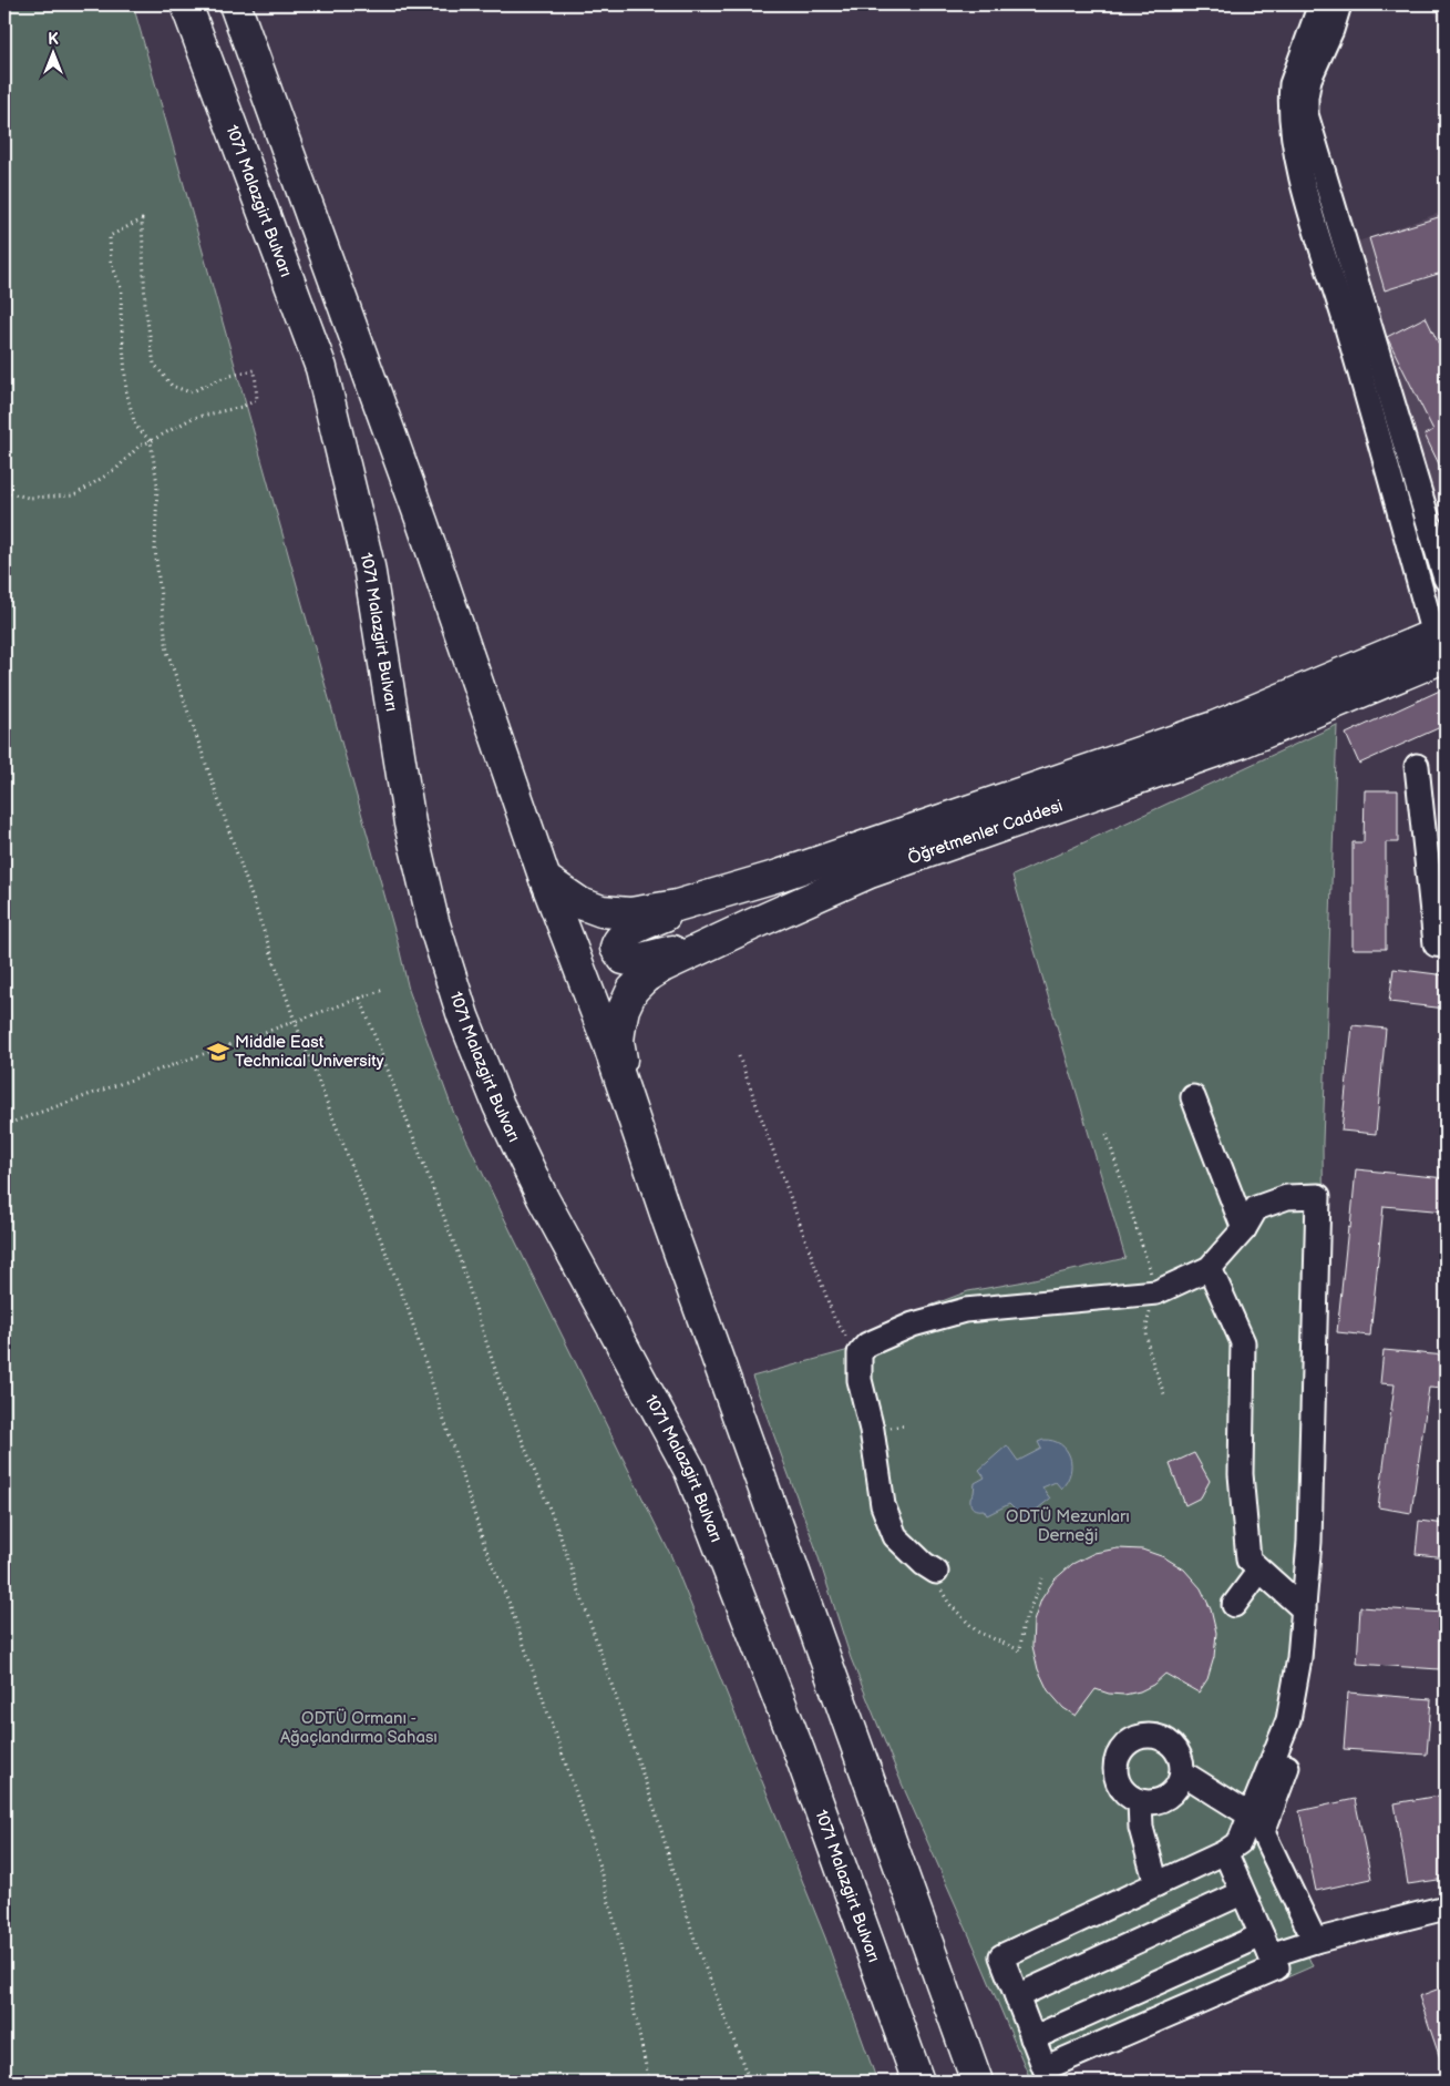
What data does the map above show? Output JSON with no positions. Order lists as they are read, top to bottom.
{
  "streets": {
    "main road": ["1071 Malazgirt Bulvarı", "Öğretmenler Caddesi"]
  },
  "parks": ["ODTÜ Mezunları Derneği", "ODTÜ Ormanı - Ağaçlandırma Sahası"],
  "places": {
    "school or university": ["Middle East Technical University"]
  },
  "north": "top"
}
